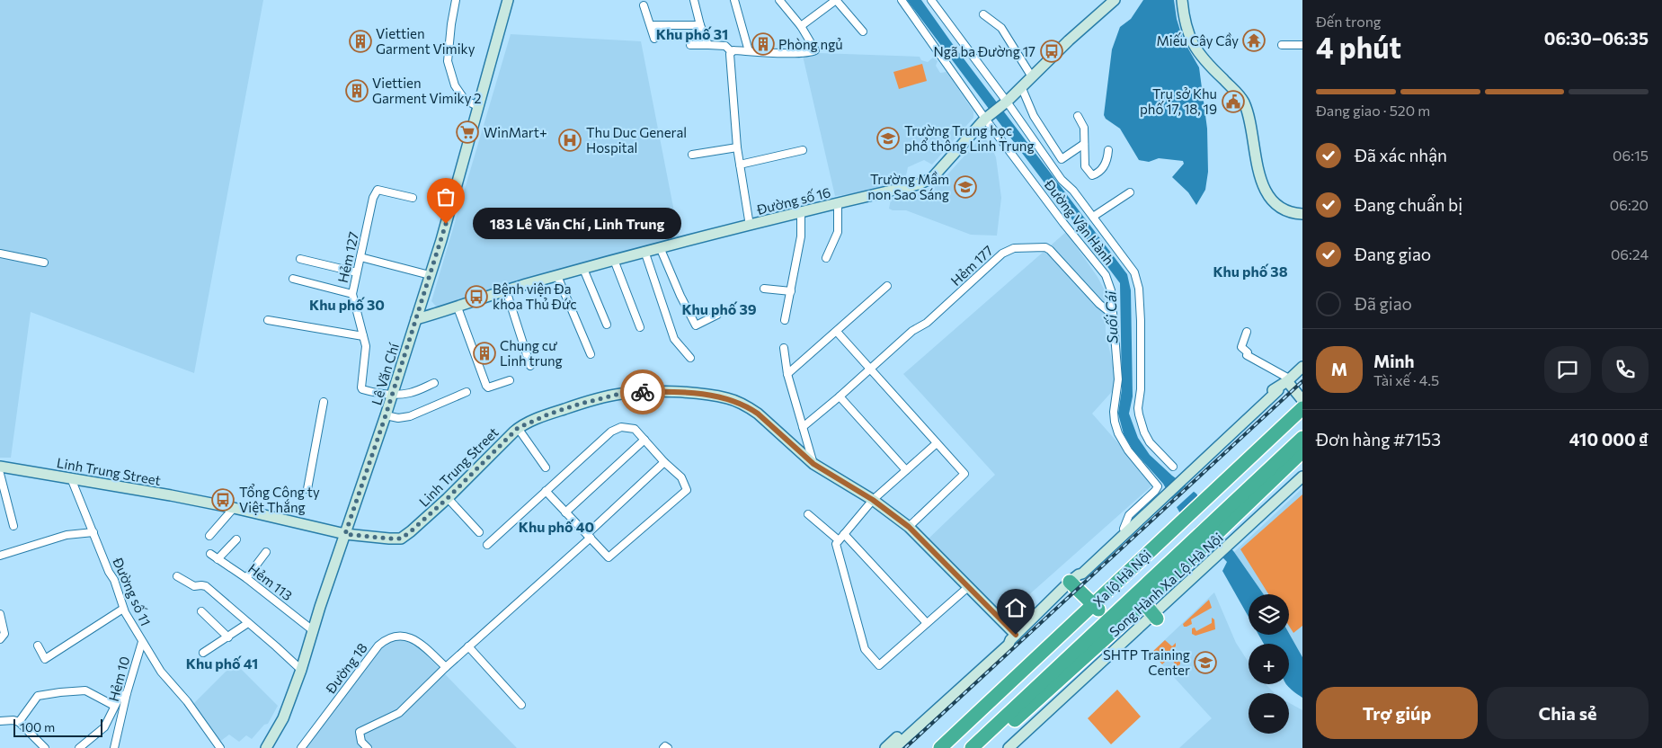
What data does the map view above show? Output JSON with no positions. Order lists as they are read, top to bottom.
{
  "streets": {
    "highway": ["Xa lộ Hà Nội"],
    "main road": [
      "Đường số 16",
      "Lê Văn Chí",
      "Linh Trung Street",
      "Song Hành Xa Lộ Hà Nội"
    ],
    "street": [
      "Đường Vận Hành",
      "Hẻm 127",
      "Hẻm 177",
      "Hẻm 113",
      "Đường số 11",
      "Đường 18",
      "Hẻm 10"
    ]
  },
  "crossings": [
    ["Đường số 16", "Đường Vận Hành"],
    ["Đường số 16", "Lê Văn Chí"],
    ["Đường Vận Hành", "Hẻm 177"],
    ["Hẻm 127", "Lê Văn Chí"],
    ["Lê Văn Chí", "Linh Trung Street"],
    ["Lê Văn Chí", "Hẻm 113"],
    ["Linh Trung Street", "Đường số 11"],
    ["Xa lộ Hà Nội", "Song Hành Xa Lộ Hà Nội"],
    ["Đường số 11", "Hẻm 10"]
  ],
  "districts": [
    "Khu phố 31",
    "Khu phố 38",
    "Khu phố 30",
    "Khu phố 39",
    "Khu phố 40",
    "Khu phố 41"
  ],
  "water": ["Suối Cái"],
  "places": {
    "temple": ["Miếu Cây Cầy"],
    "building": [
      "Viettien Garment Vimiky",
      "Phòng ngủ",
      "Viettien Garment Vimiky 2",
      "Chung cư Linh trung"
    ],
    "bus stop": ["Ngã ba Đường 17", "Bệnh viện Đa khoa Thủ Đức", "Tổng Công ty Việt Thắng"],
    "public building": ["Trụ sở Khu phố 17, 18, 19"],
    "supermarket": ["WinMart+"],
    "school or university": ["Trường Trung học phổ thông Linh Trung", "Trường Mầm non Sao Sáng", "SHTP Training Center"],
    "hospital": ["Thu Duc General Hospital"],
    "other": ["183 Lê Văn Chí , Linh Trung"]
  },
  "scale_bar": "100 m",
  "page": {
    "heading": ["4 phút", "Đến trong", "06:30–06:35"],
    "panel": [
      "Minh",
      "Tài xế · 4.5",
      "Đơn hàng #7153",
      "410 000 ₫"
    ],
    "bar": "Đang giao · 520 m",
    "list": [
      ["Đã xác nhận", "06:15"],
      ["Đang chuẩn bị", "06:20"],
      ["Đang giao", "06:24"],
      "Đã giao"
    ],
    "bubble": "183 Lê Văn Chí , Linh Trung",
    "round": "M",
    "map_buttons": ["+", "−"],
    "buttons": ["Trợ giúp", "Chia sẻ"],
    "scale": "100 m"
  }
}
